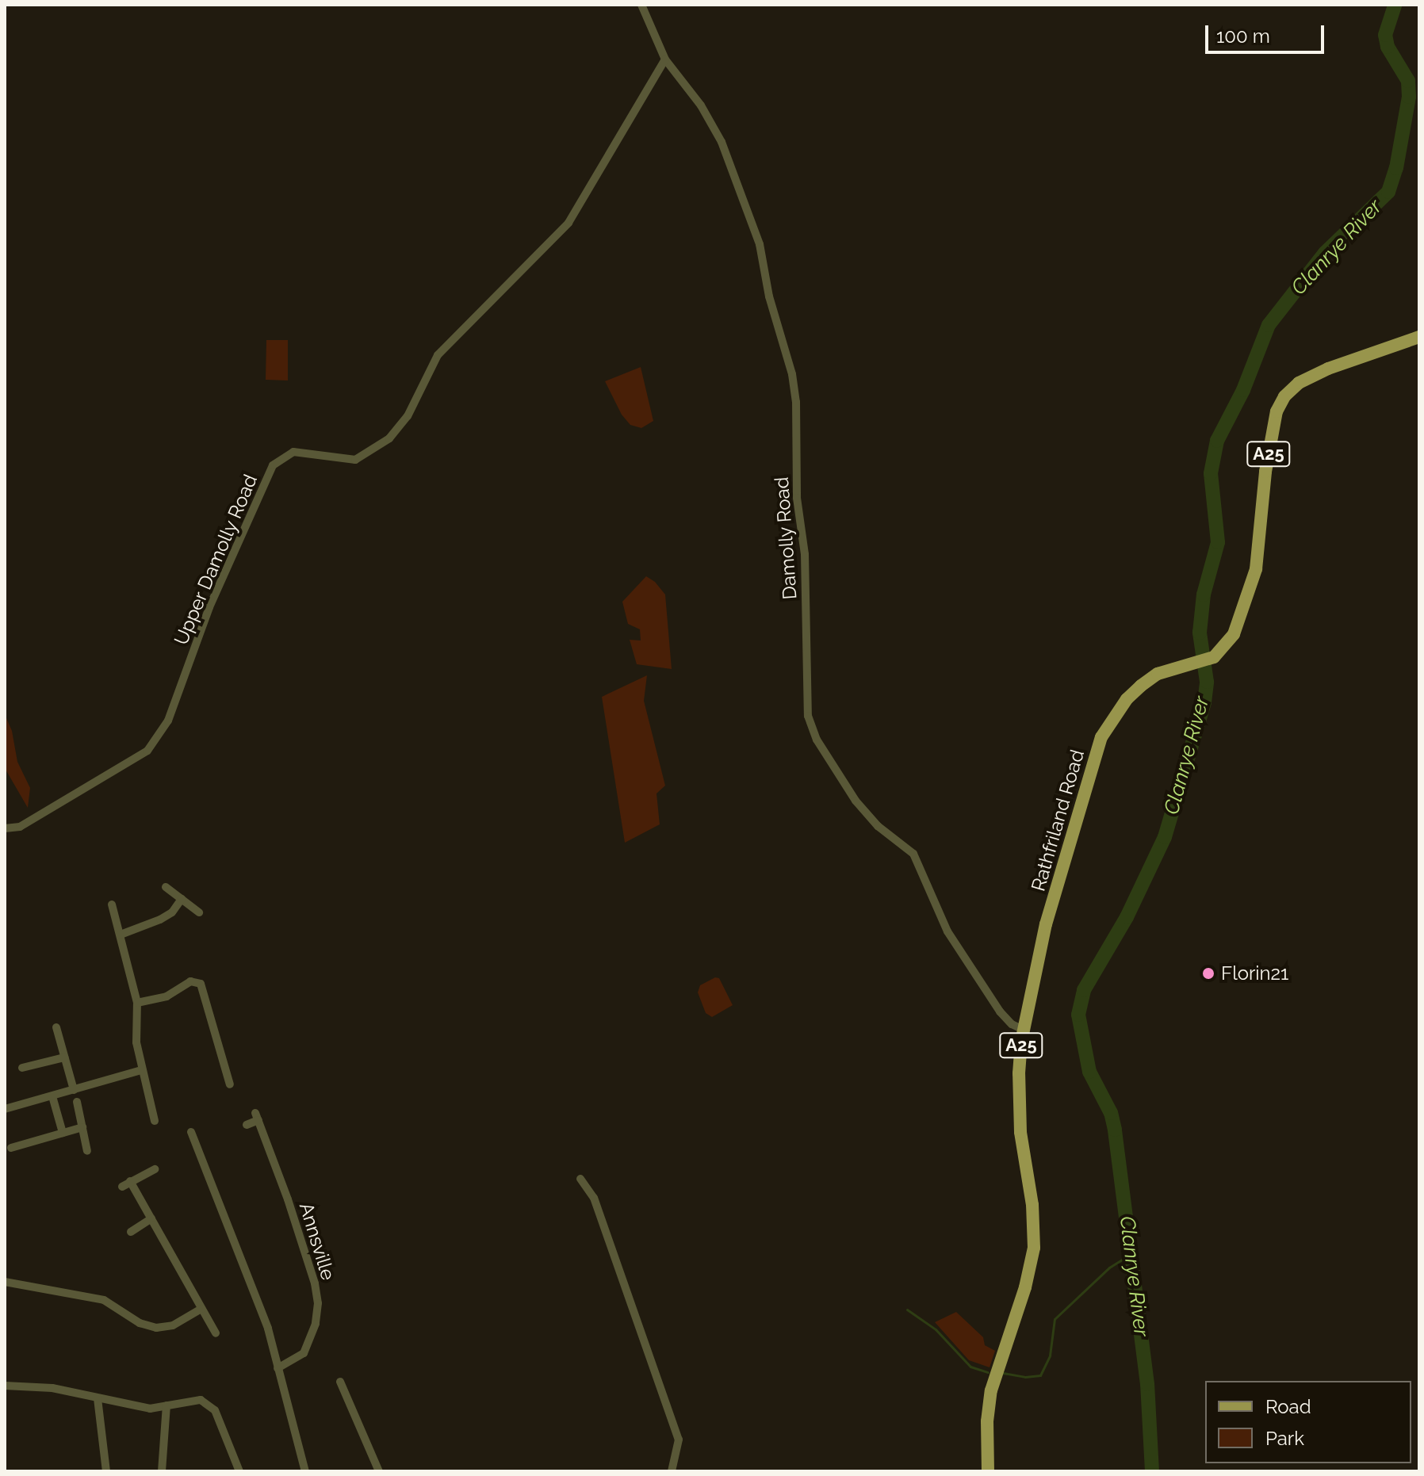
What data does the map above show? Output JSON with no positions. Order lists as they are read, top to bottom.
{
  "streets": {
    "main road": ["A25", "Rathfriland Road"],
    "street": ["Damolly Road", "Upper Damolly Road", "Annsville"]
  },
  "crossings": [
    ["Damolly Road", "Upper Damolly Road"],
    ["Damolly Road", "Rathfriland Road"]
  ],
  "water": ["Clanrye River"],
  "places": ["Florin21"],
  "legend": ["Road", "Park"],
  "scale_bar": "100 m"
}
